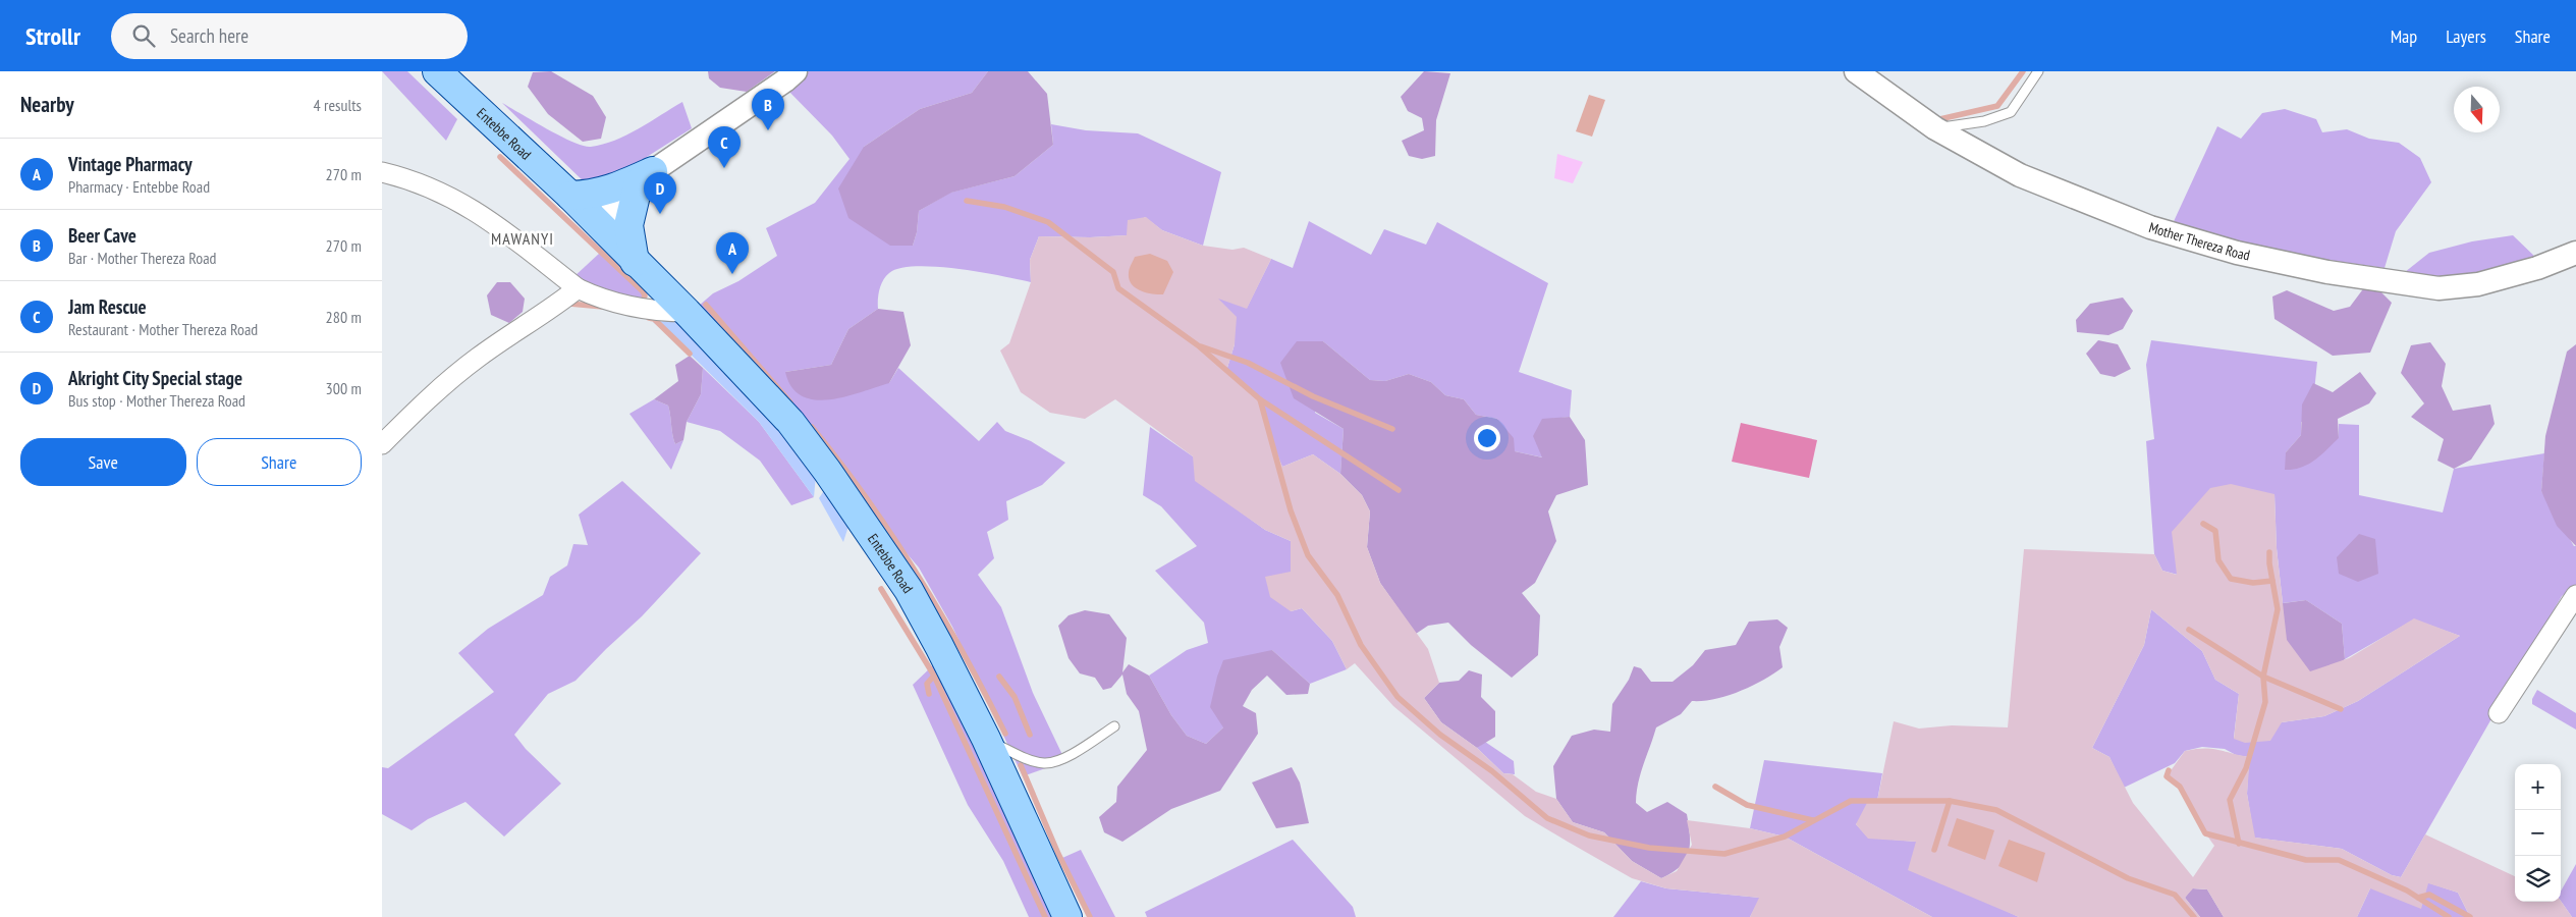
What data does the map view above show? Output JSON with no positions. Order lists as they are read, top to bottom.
{
  "streets": {
    "main road": ["Entebbe Road"],
    "street": ["Mother Thereza Road"]
  },
  "districts": ["MAWANYI"],
  "north": "bottom",
  "page": {
    "header": "Strollr",
    "search": "Search here",
    "nav": ["Map", "Layers", "Share"],
    "heading": ["Nearby", "4 results"],
    "pins": [
      "B",
      "C",
      "D",
      "A"
    ],
    "list": [
      {
        "mark": "A",
        "name": "Vintage Pharmacy",
        "note": "Pharmacy · Entebbe Road",
        "value": "270 m"
      },
      {
        "mark": "B",
        "name": "Beer Cave",
        "note": "Bar · Mother Thereza Road",
        "value": "270 m"
      },
      {
        "mark": "C",
        "name": "Jam Rescue",
        "note": "Restaurant · Mother Thereza Road",
        "value": "280 m"
      },
      {
        "mark": "D",
        "name": "Akright City Special stage",
        "note": "Bus stop · Mother Thereza Road",
        "value": "300 m"
      }
    ],
    "buttons": ["Save", "Share"],
    "map_buttons": ["+", "−"]
  }
}
